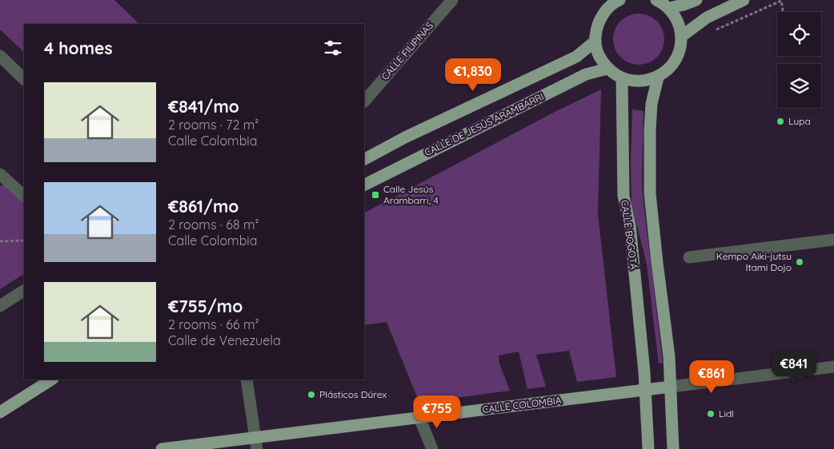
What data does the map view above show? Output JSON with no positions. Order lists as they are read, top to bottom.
{
  "streets": {
    "main road": ["CALLE DE JESÚS ARAMBARRI", "CALLE BOGOTÁ", "CALLE COLOMBIA"],
    "street": ["CALLE FILIPINAS"]
  },
  "crossings": [
    ["CALLE BOGOTÁ", "CALLE COLOMBIA"]
  ],
  "places": {
    "other": [
      "Lupa",
      "Kempo Aiki-jutsu Itami Dojo",
      "Plásticos Dúrex",
      "Lidl"
    ],
    "transit": ["Calle Jesús Arambarri, 4"]
  },
  "page": {
    "heading": "4 homes",
    "price": [
      "€1,830",
      "€841",
      "€861",
      "€755"
    ],
    "list": [
      {
        "name": "€841/mo",
        "note": "2 rooms · 72 m² · Calle Colombia"
      },
      {
        "name": "€861/mo",
        "note": "2 rooms · 68 m² · Calle Colombia"
      },
      {
        "name": "€755/mo",
        "note": "2 rooms · 66 m² · Calle de Venezuela"
      }
    ]
  }
}
